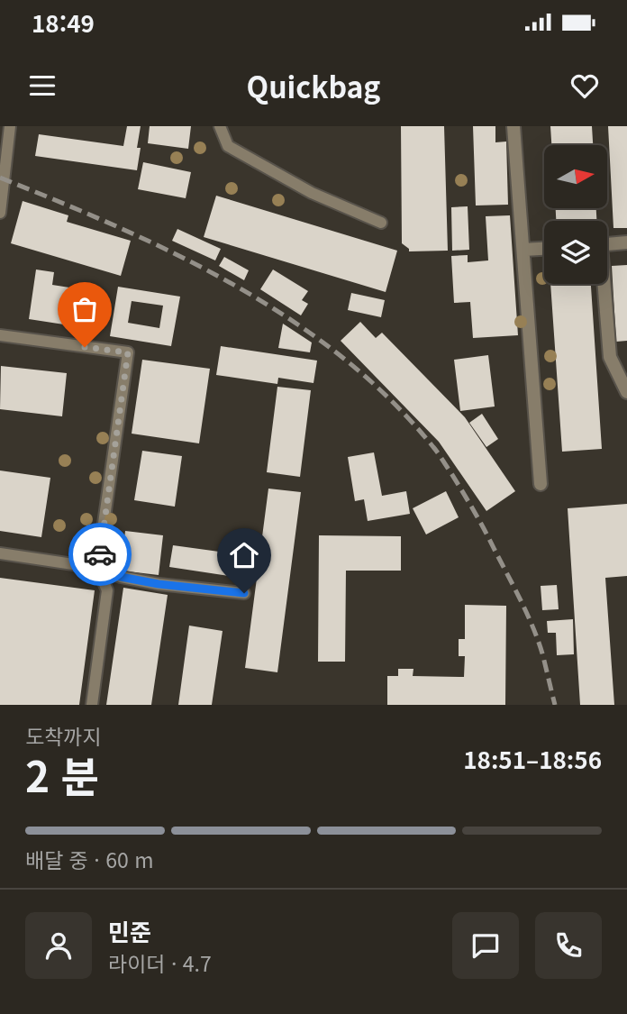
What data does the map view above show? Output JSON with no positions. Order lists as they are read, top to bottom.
{
  "north": "right",
  "page": {
    "status": "18:49",
    "header": "Quickbag",
    "heading": ["2 분", "도착까지", "18:51–18:56"],
    "panel": ["민준", "라이더 · 4.7"],
    "bar": "배달 중 · 60 m"
  }
}
